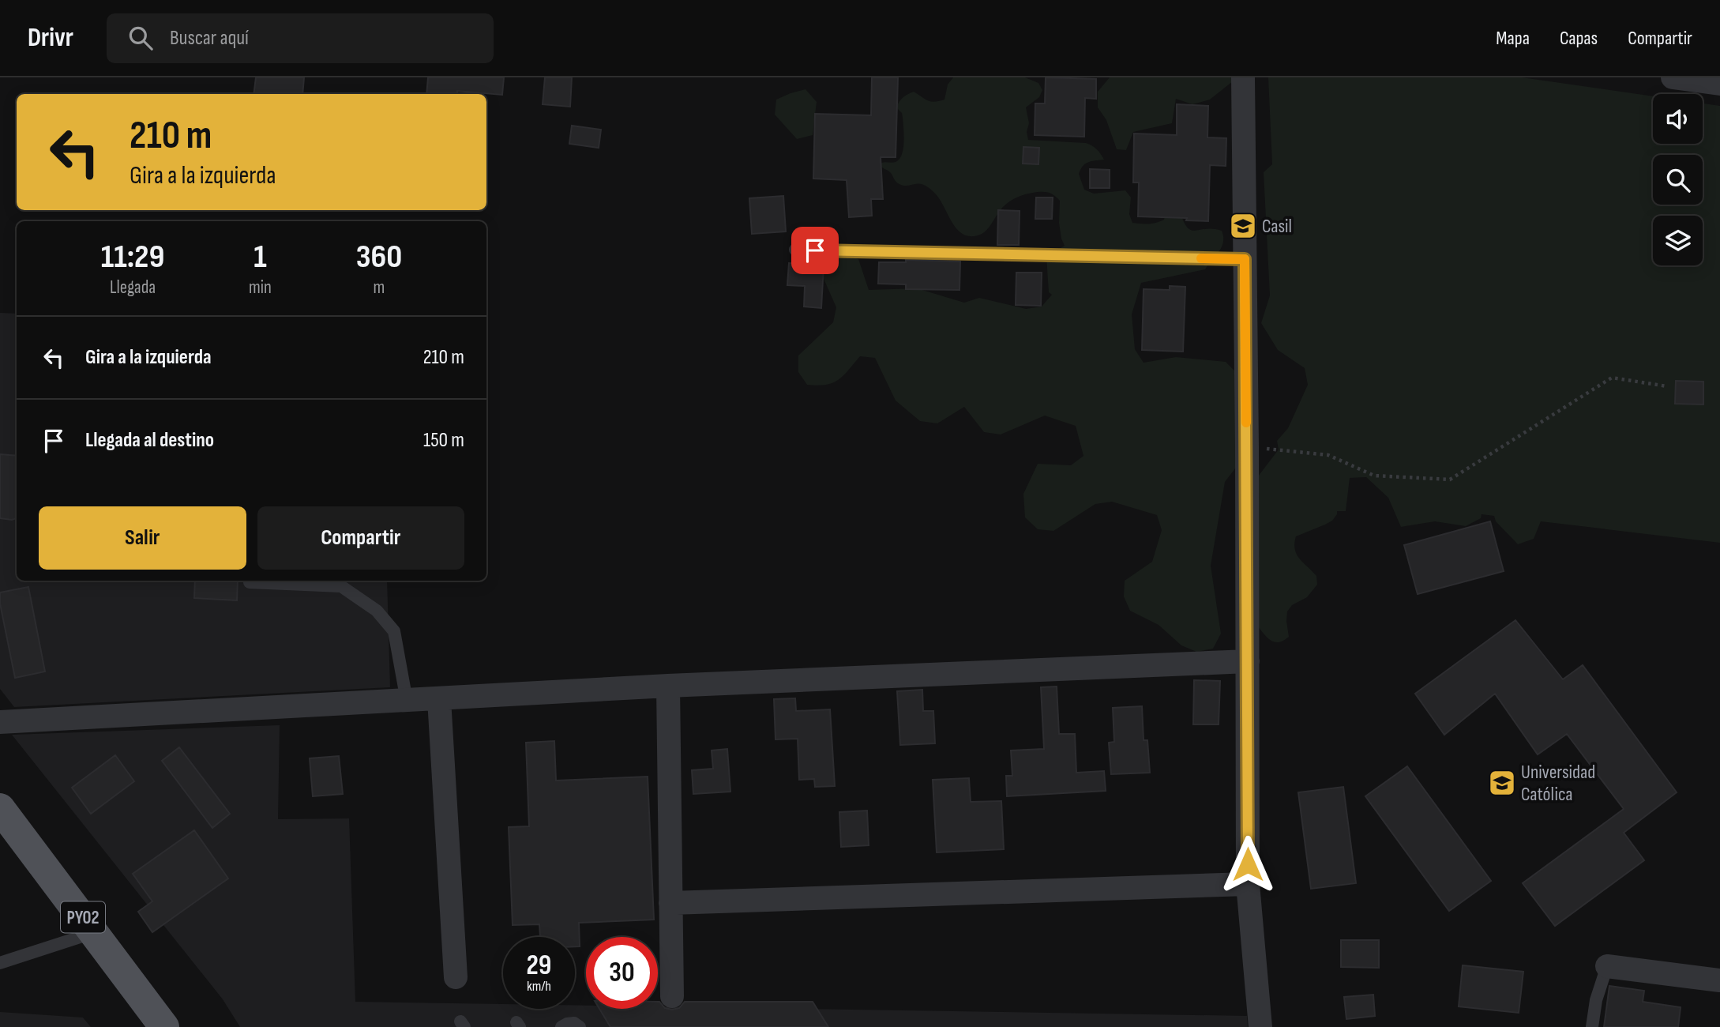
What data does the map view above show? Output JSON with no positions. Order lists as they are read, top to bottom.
{
  "streets": {
    "main road": ["PY02"]
  },
  "places": {
    "school or university": ["Casil", "Universidad Católica"]
  },
  "page": {
    "header": "Drivr",
    "search": "Buscar aquí",
    "nav": ["Mapa", "Capas", "Compartir"],
    "turn": ["210 m", "Gira a la izquierda"],
    "eta": [
      "11:29",
      "Llegada",
      "1",
      "min",
      "360",
      "m"
    ],
    "list": [
      {
        "name": "Gira a la izquierda",
        "value": "210 m"
      },
      {
        "name": "Llegada al destino",
        "value": "150 m"
      }
    ],
    "buttons": ["Salir", "Compartir"],
    "speed": "29 km/h",
    "limit": "30"
  }
}
